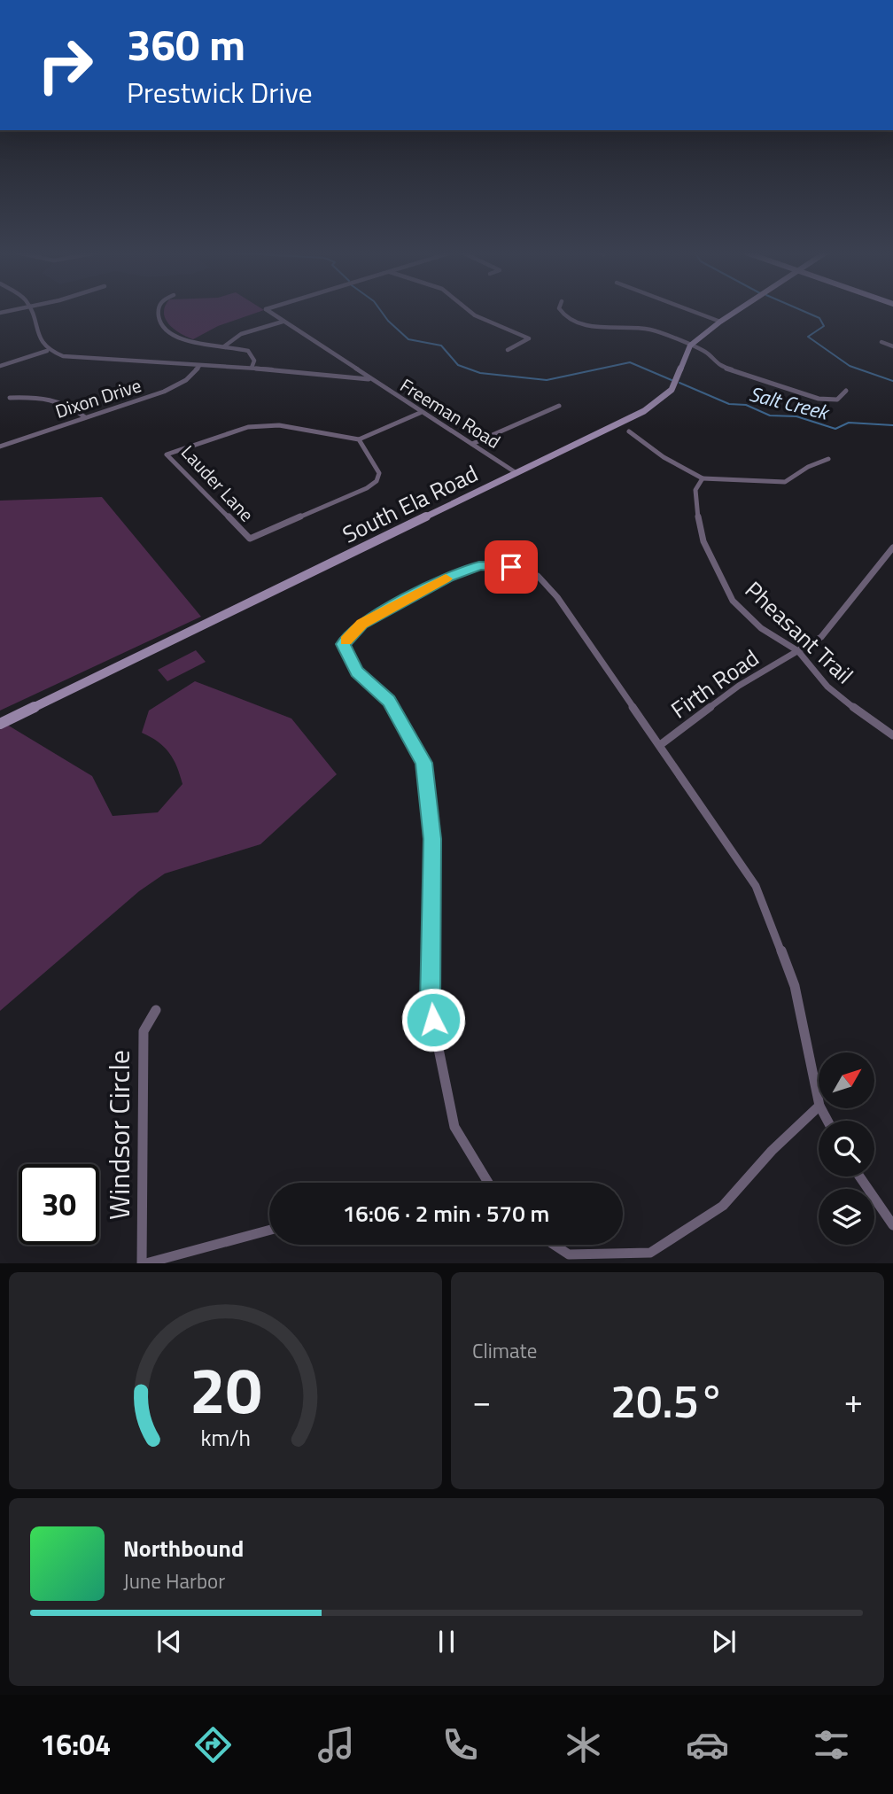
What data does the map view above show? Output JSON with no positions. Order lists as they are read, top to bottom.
{
  "streets": {
    "main road": ["South Ela Road"],
    "street": [
      "Dixon Drive",
      "Freeman Road",
      "Lauder Lane",
      "Pheasant Trail",
      "Firth Road",
      "Windsor Circle"
    ]
  },
  "crossings": [
    ["Freeman Road", "South Ela Road"],
    ["Pheasant Trail", "Firth Road"]
  ],
  "water": ["Salt Creek"],
  "north": "top right",
  "page": {
    "turn": ["360 m", "Prestwick Drive"],
    "limit": "30",
    "trip": "16:06 · 2 min · 570 m",
    "tile": "Climate",
    "heat": ["−", "20.5°", "+"],
    "song": ["Northbound", "June Harbor"],
    "tabs": "16:04",
    "gauge": ["20", "km/h"]
  }
}
